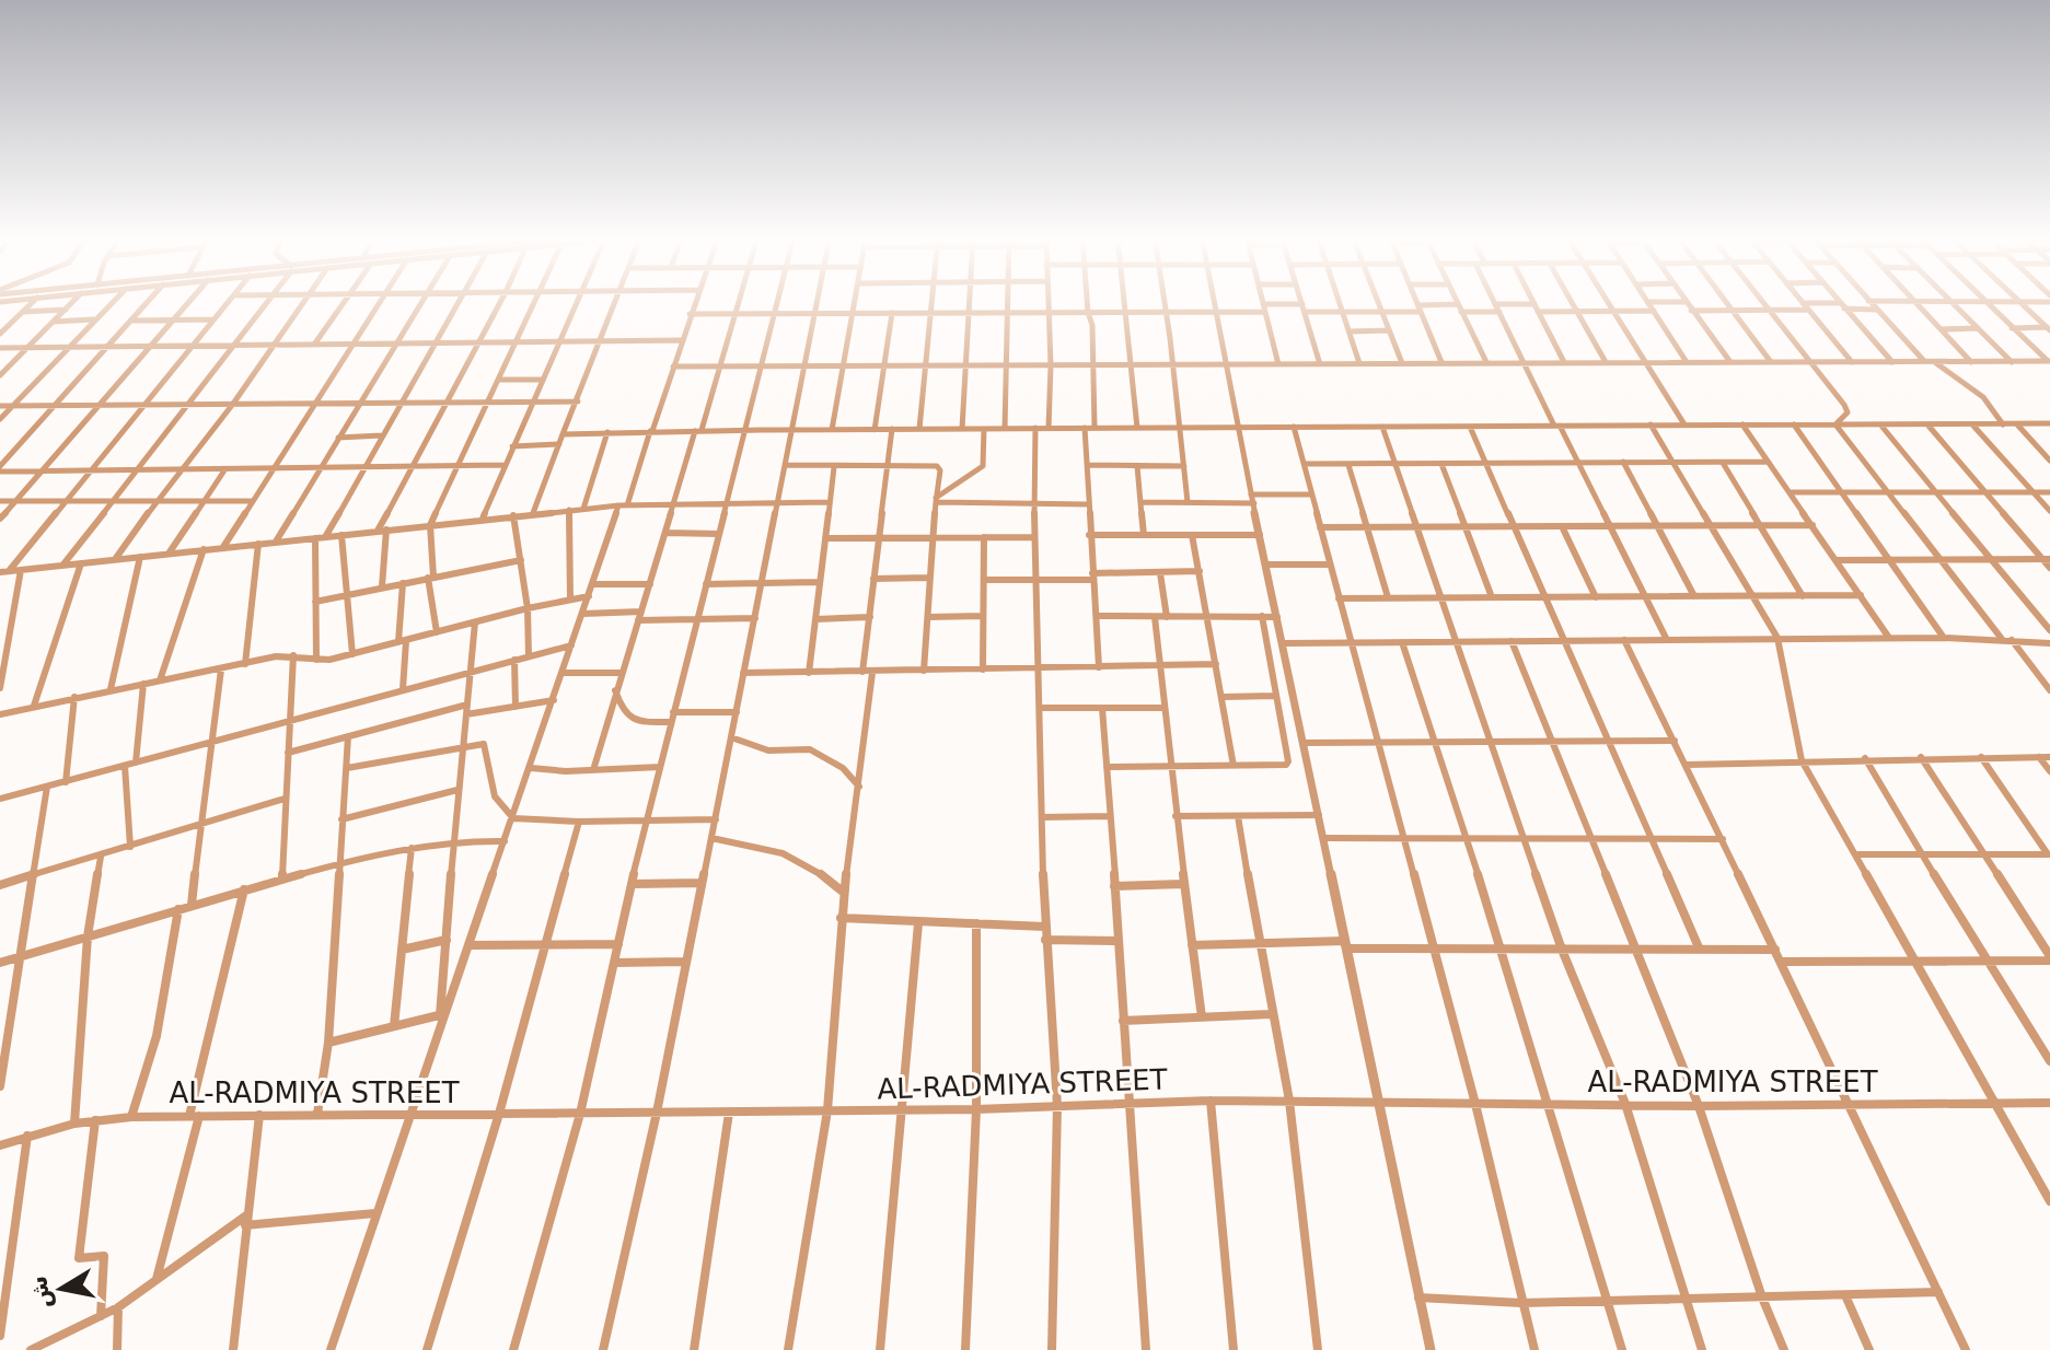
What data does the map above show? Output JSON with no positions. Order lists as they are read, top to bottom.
{
  "streets": {
    "street": ["AL-RADMIYA STREET"]
  },
  "north": "left"
}
